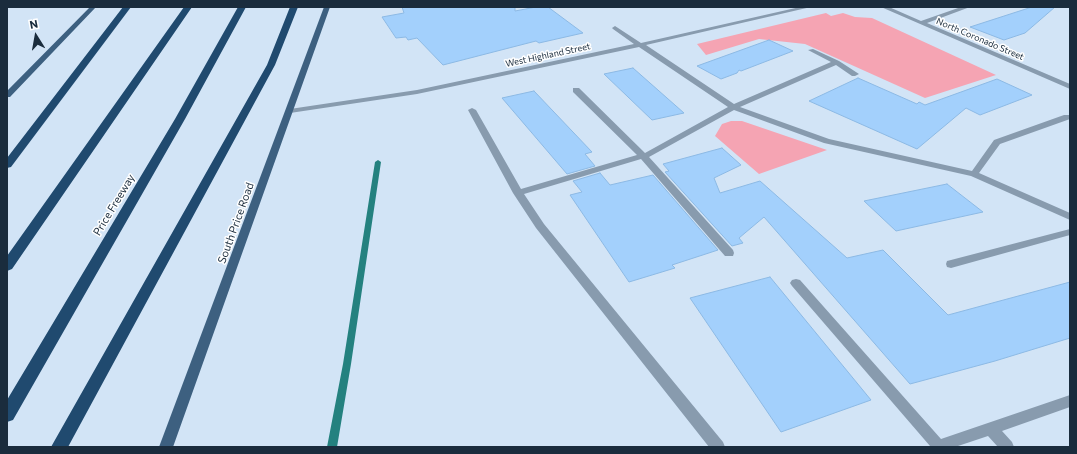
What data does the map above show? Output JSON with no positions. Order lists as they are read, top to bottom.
{
  "streets": {
    "highway": ["Price Freeway"],
    "main road": ["South Price Road"],
    "street": ["North Coronado Street", "West Highland Street"]
  },
  "crossings": [
    ["West Highland Street", "South Price Road"]
  ],
  "north": "top"
}
